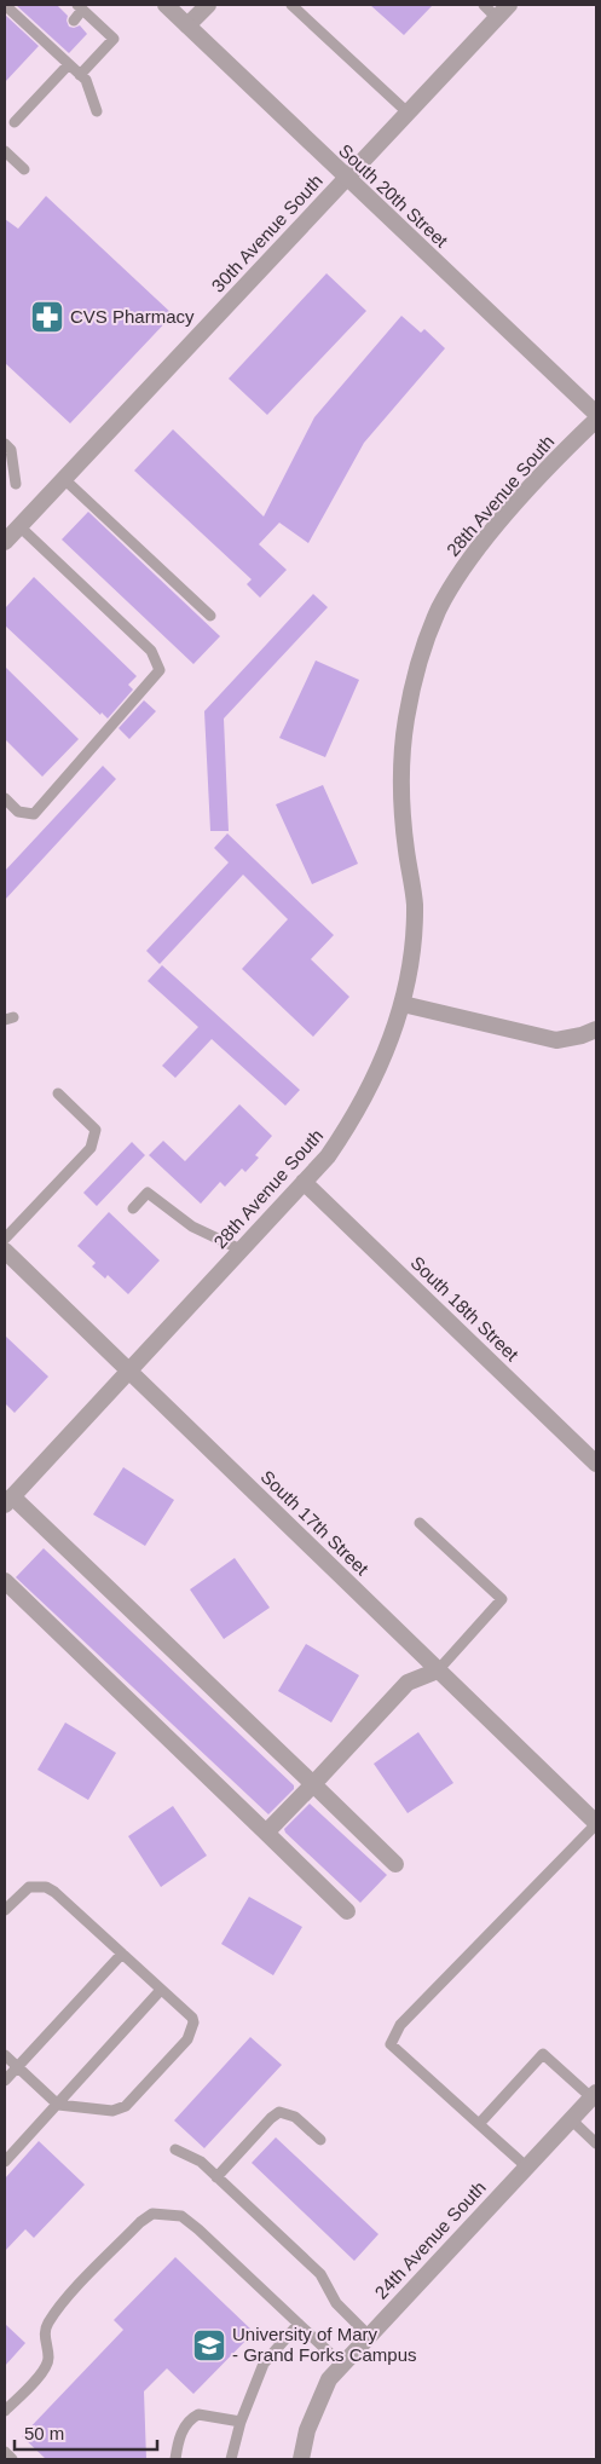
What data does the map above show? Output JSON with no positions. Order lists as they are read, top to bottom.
{
  "streets": {
    "street": [
      "South 20th Street",
      "30th Avenue South",
      "28th Avenue South",
      "South 18th Street",
      "South 17th Street",
      "24th Avenue South"
    ]
  },
  "crossings": [
    ["South 20th Street", "30th Avenue South"],
    ["28th Avenue South", "South 18th Street"],
    ["28th Avenue South", "South 17th Street"]
  ],
  "places": {
    "pharmacy": ["CVS Pharmacy"],
    "school or university": ["University of Mary - Grand Forks Campus"]
  },
  "scale_bar": "50 m"
}
